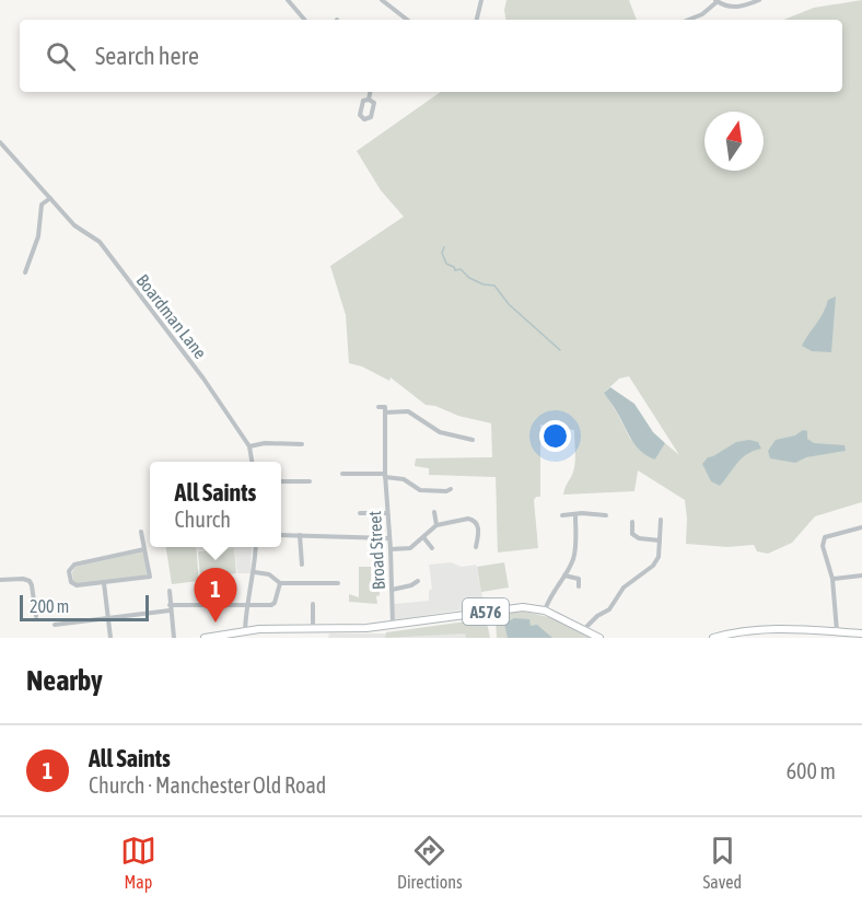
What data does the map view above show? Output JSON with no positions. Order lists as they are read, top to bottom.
{
  "streets": {
    "main road": ["A576"],
    "street": ["Boardman Lane", "Broad Street"]
  },
  "crossings": [
    ["Broad Street", "A576"]
  ],
  "scale_bar": "200 m",
  "north": "top",
  "page": {
    "search": "Search here",
    "popup": ["All Saints", "Church"],
    "pins": "1",
    "scale": "200 m",
    "heading": "Nearby",
    "list": [
      {
        "mark": "1",
        "name": "All Saints",
        "note": "Church · Manchester Old Road",
        "value": "600 m"
      }
    ],
    "nav": ["Map", "Directions", "Saved"]
  }
}
